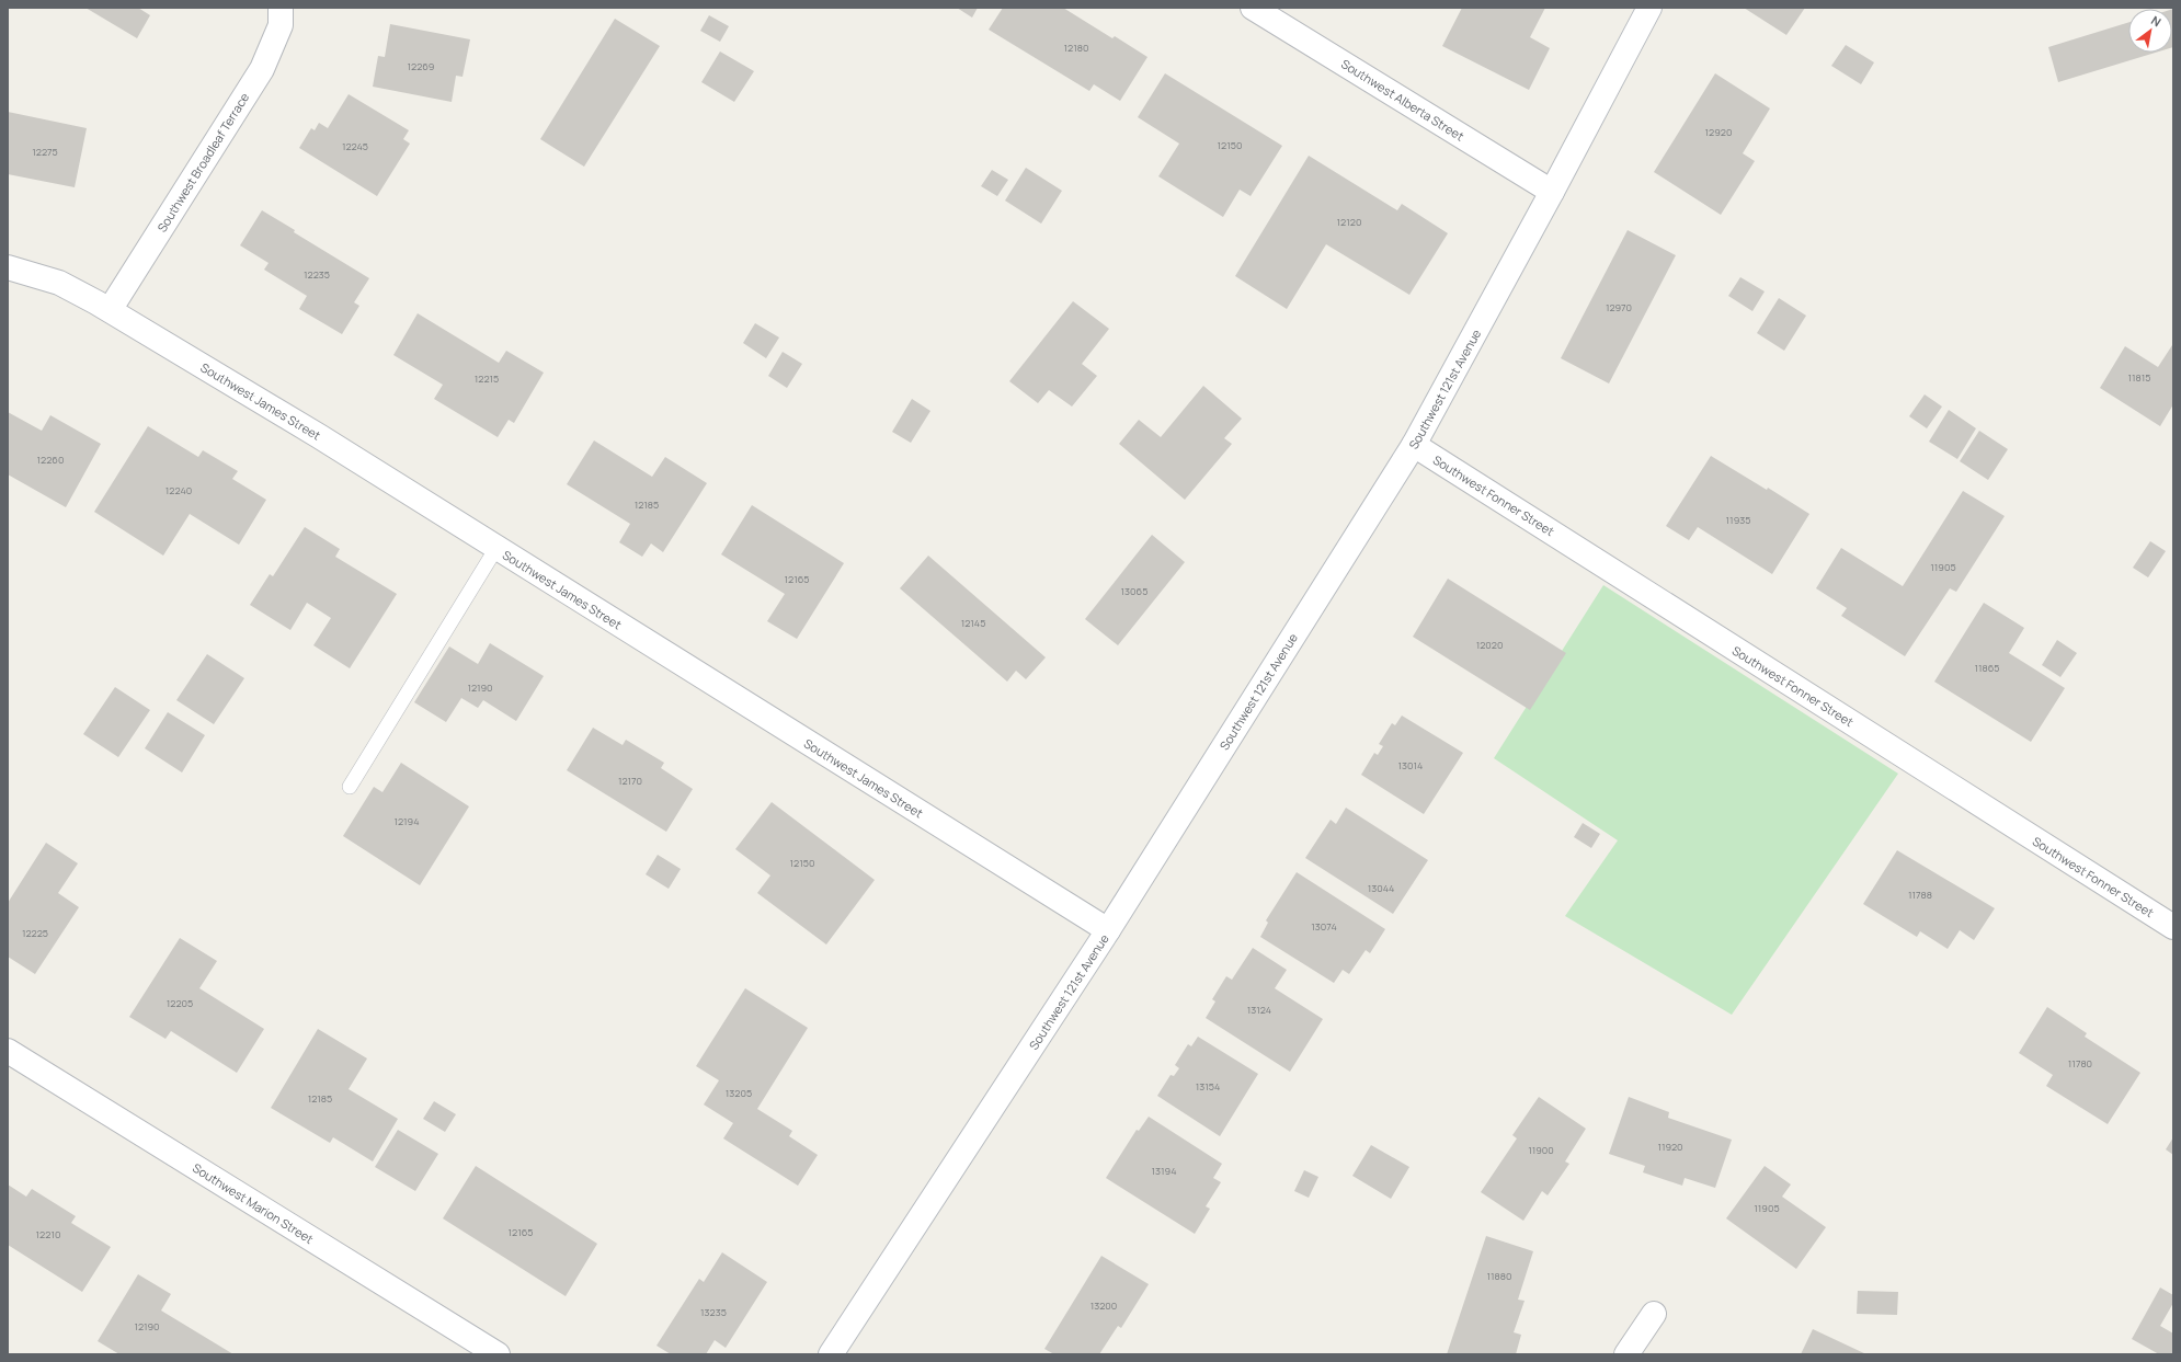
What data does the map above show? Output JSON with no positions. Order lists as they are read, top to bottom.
{
  "streets": {
    "street": [
      "Southwest Alberta Street",
      "Southwest Broadleaf Terrace",
      "Southwest 121st Avenue",
      "Southwest James Street",
      "Southwest Fonner Street",
      "Southwest Marion Street"
    ]
  },
  "crossings": [
    ["Southwest Alberta Street", "Southwest 121st Avenue"],
    ["Southwest Broadleaf Terrace", "Southwest James Street"],
    ["Southwest 121st Avenue", "Southwest James Street"],
    ["Southwest 121st Avenue", "Southwest Fonner Street"]
  ],
  "house_numbers": [
    "12180",
    "12269",
    "12920",
    "12150",
    "12245",
    "12275",
    "12120",
    "12235",
    "12970",
    "11815",
    "12215",
    "12260",
    "12240",
    "12185",
    "11935",
    "11905",
    "12165",
    "13065",
    "12145",
    "12020",
    "11865",
    "12190",
    "13014",
    "12170",
    "12194",
    "12150",
    "13044",
    "11788",
    "13074",
    "12225",
    "12205",
    "13124",
    "11780",
    "13154",
    "13205",
    "12185",
    "11920",
    "11900",
    "13194",
    "11905",
    "12165",
    "12210",
    "11880",
    "13200",
    "13235",
    "12190"
  ],
  "north": "top right"
}
